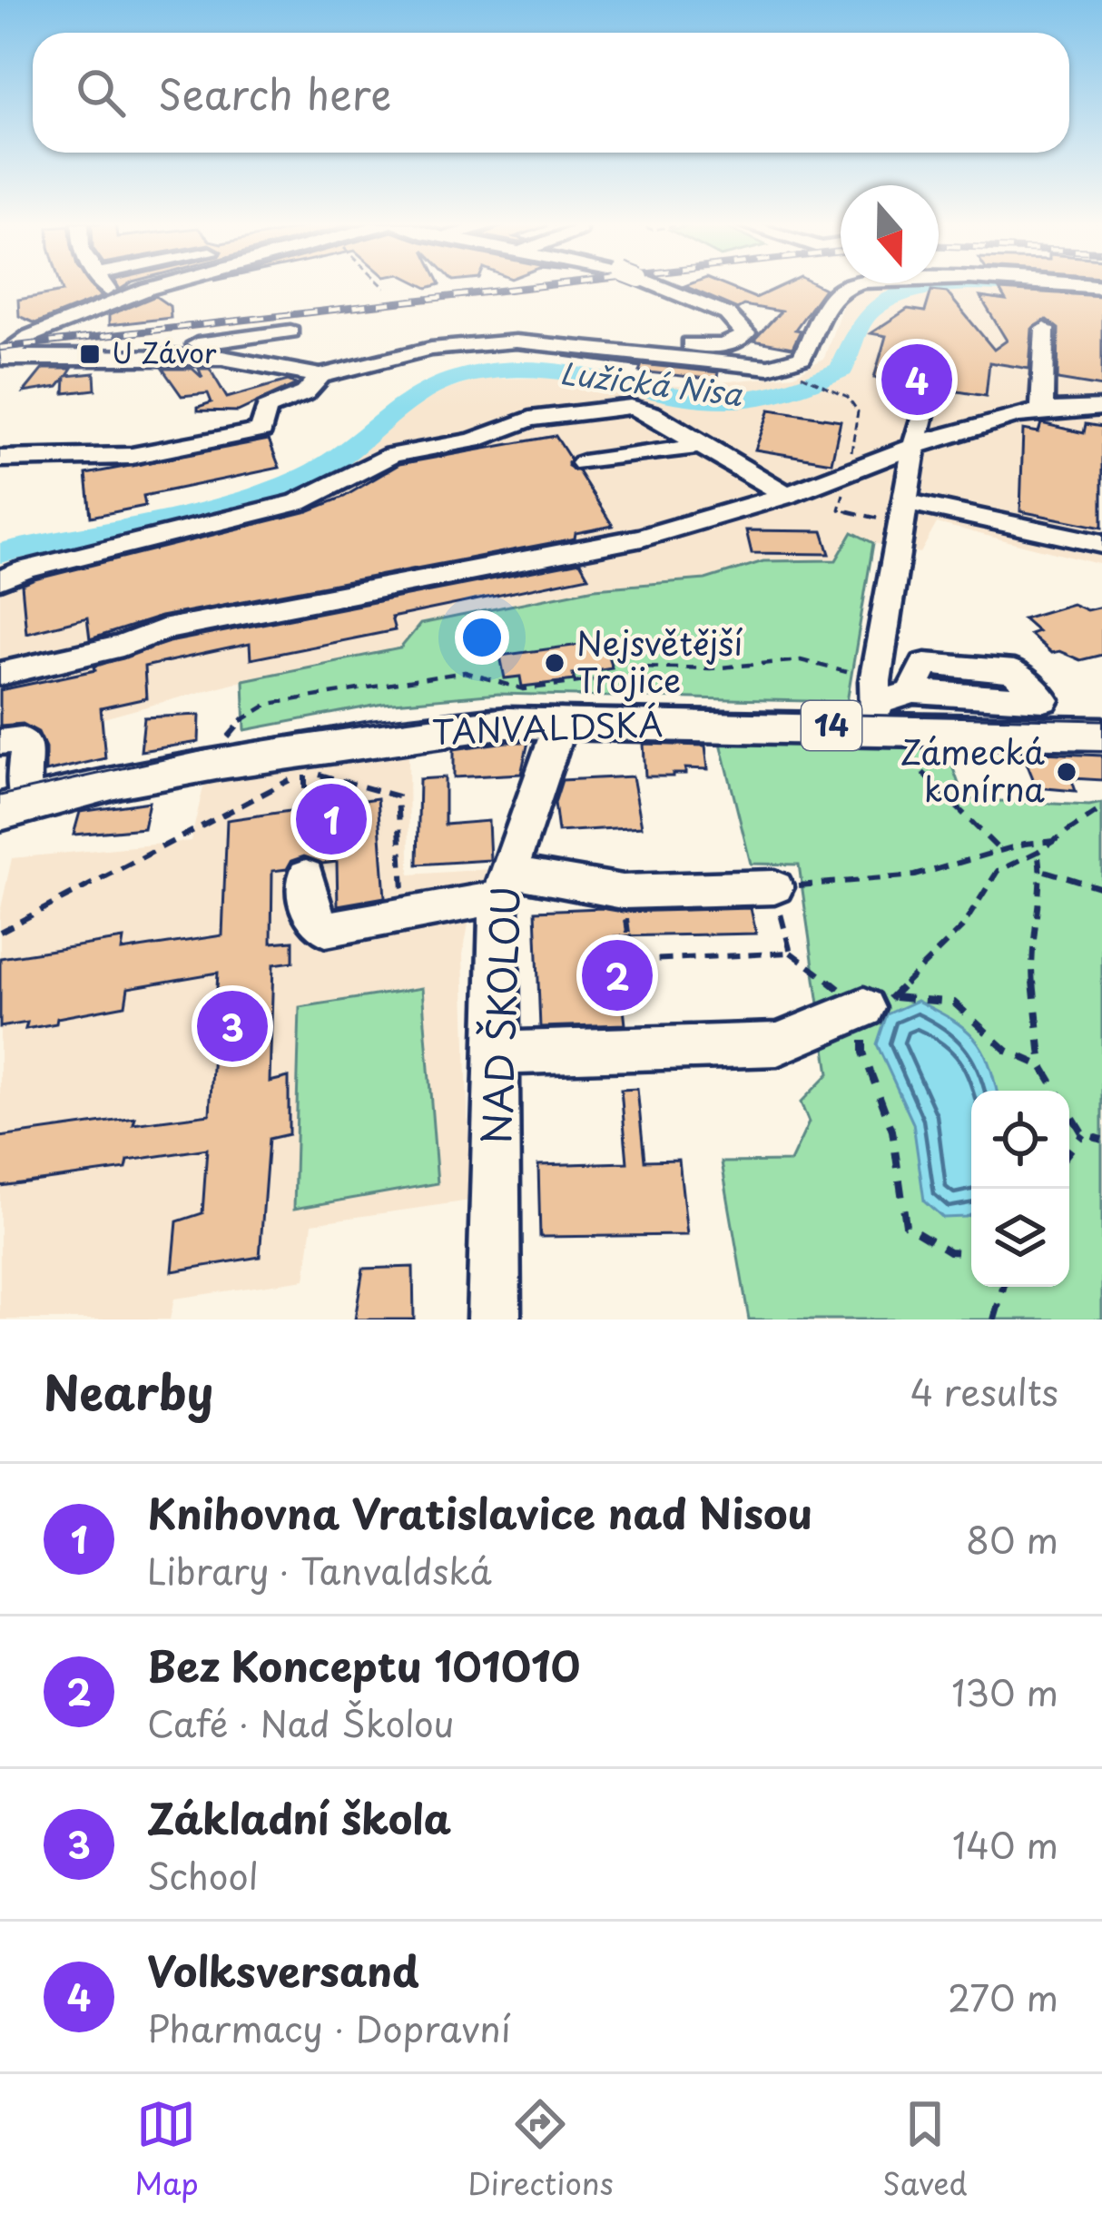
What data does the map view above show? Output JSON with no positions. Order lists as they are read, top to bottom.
{
  "streets": {
    "main road": ["14", "TANVALDSKÁ"],
    "street": ["NAD ŠKOLOU"]
  },
  "crossings": [
    ["TANVALDSKÁ", "NAD ŠKOLOU"]
  ],
  "water": ["Lužická Nisa"],
  "places": {
    "transit": ["U Závor"],
    "other": ["Nejsvětější Trojice", "Zámecká konírna"]
  },
  "north": "bottom",
  "page": {
    "search": "Search here",
    "pins": [
      "4",
      "1",
      "2",
      "3"
    ],
    "heading": ["Nearby", "4 results"],
    "list": [
      {
        "mark": "1",
        "name": "Knihovna Vratislavice nad Nisou",
        "note": "Library · Tanvaldská",
        "value": "80 m"
      },
      {
        "mark": "2",
        "name": "Bez Konceptu 101010",
        "note": "Café · Nad Školou",
        "value": "130 m"
      },
      {
        "mark": "3",
        "name": "Základní škola",
        "note": "School",
        "value": "140 m"
      },
      {
        "mark": "4",
        "name": "Volksversand",
        "note": "Pharmacy · Dopravní",
        "value": "270 m"
      }
    ],
    "nav": ["Map", "Directions", "Saved"]
  }
}
